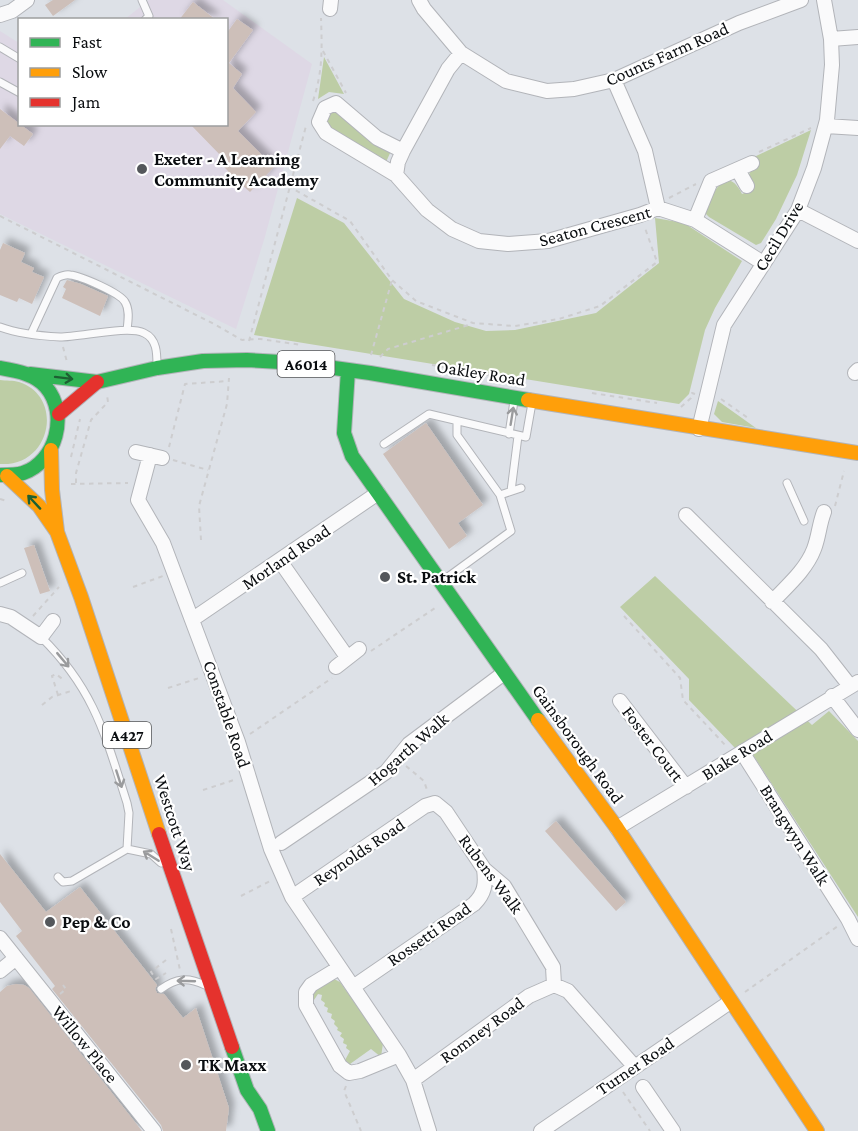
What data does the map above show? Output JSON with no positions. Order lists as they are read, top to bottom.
{
  "streets": {
    "main road": [
      "A6014",
      "Oakley Road",
      "A427",
      "Gainsborough Road",
      "Westcott Way"
    ],
    "street": [
      "Counts Farm Road",
      "Seaton Crescent",
      "Cecil Drive",
      "Morland Road",
      "Constable Road",
      "Foster Court",
      "Hogarth Walk",
      "Blake Road",
      "Brangwyn Walk",
      "Reynolds Road",
      "Rubens Walk",
      "Rossetti Road",
      "Romney Road",
      "Willow Place",
      "Turner Road"
    ]
  },
  "crossings": [
    ["Seaton Crescent", "Cecil Drive"],
    ["Cecil Drive", "Oakley Road"],
    ["A6014", "Oakley Road"],
    ["A6014", "Westcott Way"],
    ["Oakley Road", "Gainsborough Road"],
    ["Morland Road", "Constable Road"],
    ["Morland Road", "Gainsborough Road"],
    ["Constable Road", "Reynolds Road"],
    ["Constable Road", "Rossetti Road"],
    ["Constable Road", "Romney Road"],
    ["Gainsborough Road", "Hogarth Walk"],
    ["Gainsborough Road", "Blake Road"],
    ["Gainsborough Road", "Turner Road"],
    ["Foster Court", "Blake Road"],
    ["Blake Road", "Brangwyn Walk"],
    ["Reynolds Road", "Rubens Walk"],
    ["Rubens Walk", "Rossetti Road"],
    ["Rubens Walk", "Romney Road"]
  ],
  "places": [
    "Exeter - A Learning Community Academy",
    "St. Patrick",
    "Pep & Co",
    "TK Maxx"
  ],
  "legend": ["Fast", "Slow", "Jam"]
}
